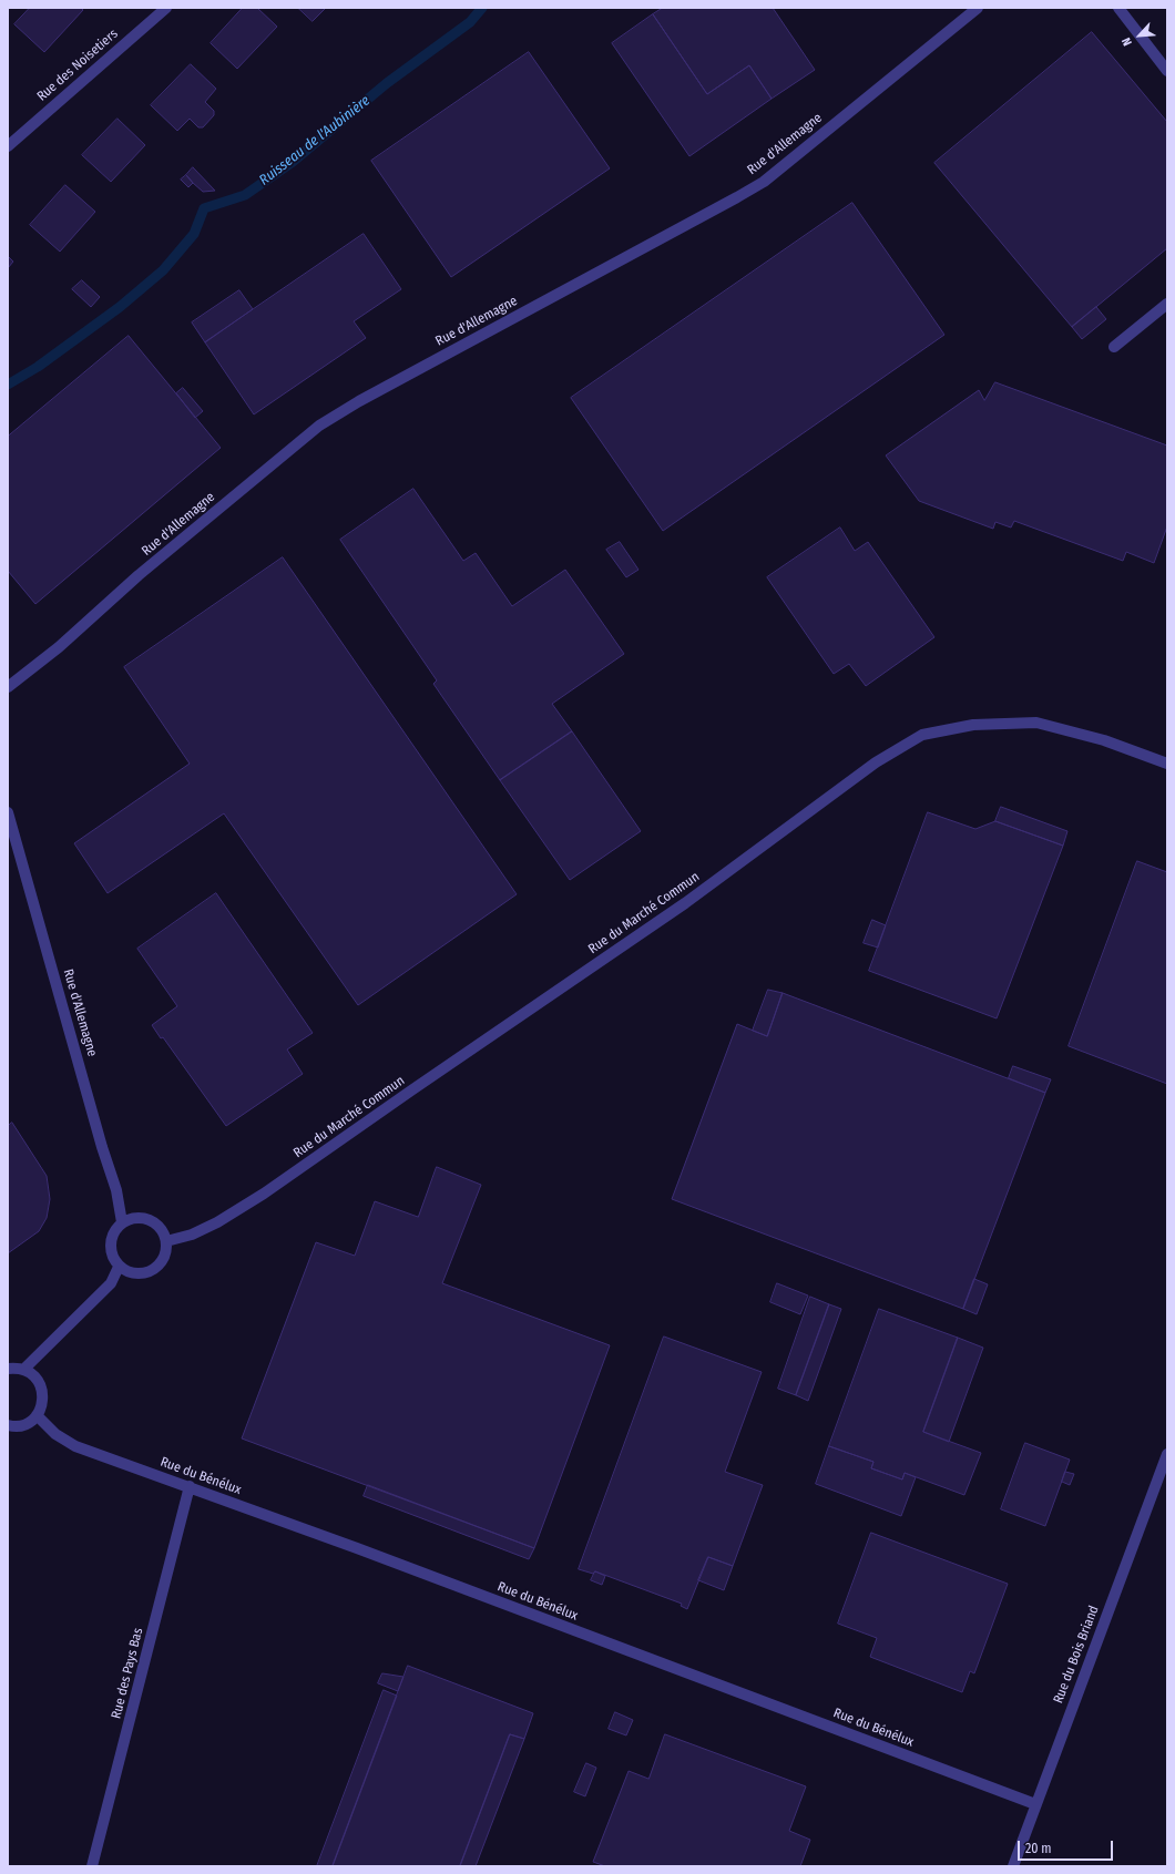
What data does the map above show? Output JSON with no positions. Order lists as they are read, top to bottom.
{
  "streets": {
    "street": [
      "Rue des Noisetiers",
      "Rue d'Allemagne",
      "Rue du Marché Commun",
      "Rue du Bénélux",
      "Rue du Bois Briand",
      "Rue des Pays Bas"
    ]
  },
  "crossings": [
    ["Rue d'Allemagne", "Rue du Marché Commun"],
    ["Rue du Bénélux", "Rue du Bois Briand"],
    ["Rue du Bénélux", "Rue des Pays Bas"]
  ],
  "water": ["Ruisseau de l'Aubinière"],
  "scale_bar": "20 m",
  "north": "bottom left"
}
